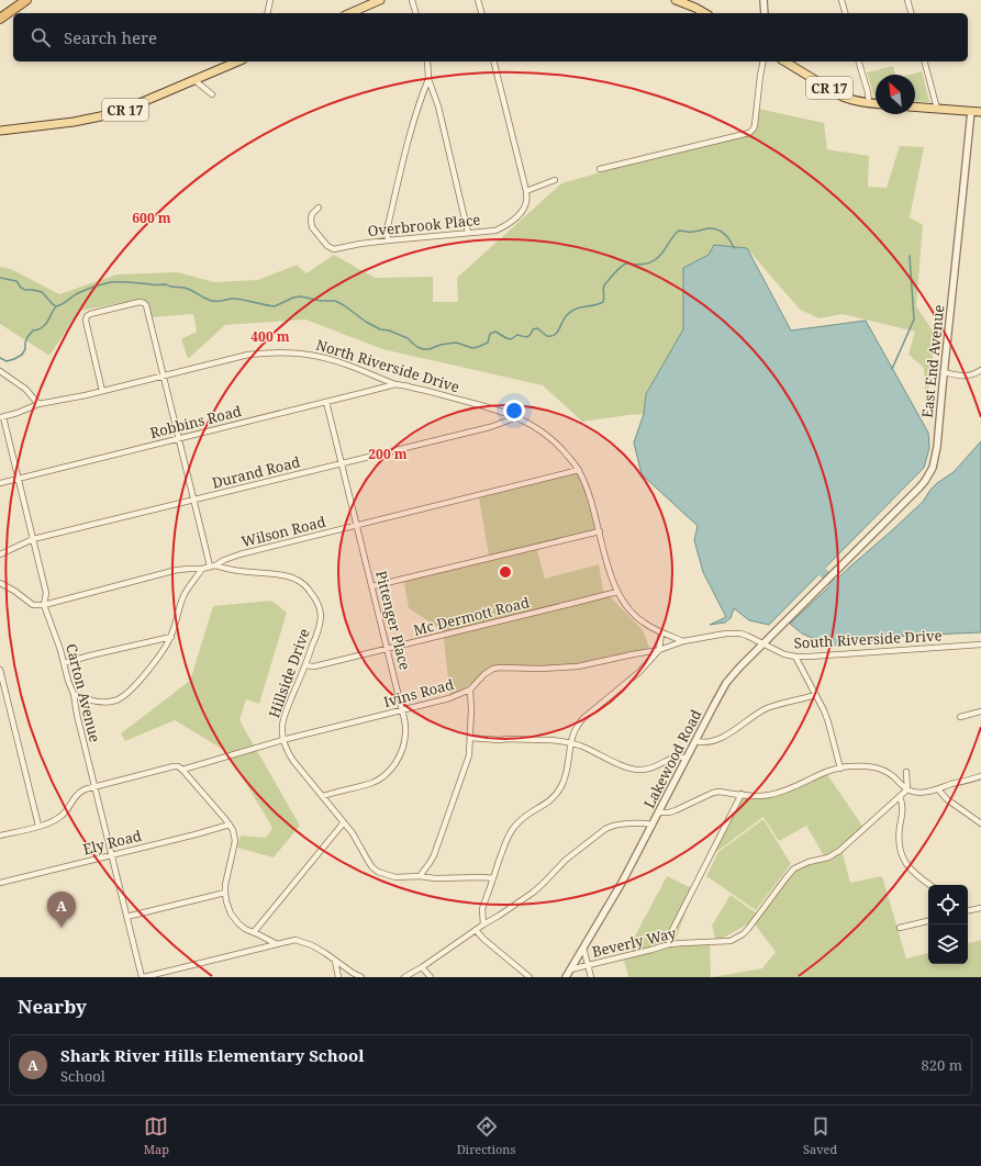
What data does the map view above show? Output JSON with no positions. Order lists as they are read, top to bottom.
{
  "streets": {
    "main road": ["CR 17"],
    "street": [
      "Overbrook Place",
      "East End Avenue",
      "North Riverside Drive",
      "Robbins Road",
      "Durand Road",
      "Wilson Road",
      "Mc Dermott Road",
      "Pittenger Place",
      "South Riverside Drive",
      "Hillside Drive",
      "Carton Avenue",
      "Ivins Road",
      "Lakewood Road",
      "Ely Road",
      "Beverly Way"
    ]
  },
  "crossings": [
    ["East End Avenue", "Lakewood Road"],
    ["North Riverside Drive", "Robbins Road"],
    ["North Riverside Drive", "Durand Road"],
    ["North Riverside Drive", "Wilson Road"],
    ["North Riverside Drive", "Mc Dermott Road"],
    ["North Riverside Drive", "South Riverside Drive"],
    ["North Riverside Drive", "Carton Avenue"],
    ["North Riverside Drive", "Ivins Road"],
    ["Robbins Road", "Pittenger Place"],
    ["Robbins Road", "Carton Avenue"],
    ["Durand Road", "Pittenger Place"],
    ["Durand Road", "Carton Avenue"],
    ["Wilson Road", "Pittenger Place"],
    ["Wilson Road", "Hillside Drive"],
    ["Wilson Road", "Carton Avenue"],
    ["Mc Dermott Road", "Pittenger Place"],
    ["Mc Dermott Road", "Hillside Drive"],
    ["Pittenger Place", "Hillside Drive"],
    ["Pittenger Place", "Ivins Road"],
    ["South Riverside Drive", "Ivins Road"],
    ["South Riverside Drive", "Lakewood Road"],
    ["Hillside Drive", "Ivins Road"],
    ["Carton Avenue", "Ivins Road"],
    ["Carton Avenue", "Ely Road"],
    ["Lakewood Road", "Beverly Way"]
  ],
  "north": "top left",
  "page": {
    "search": "Search here",
    "pins": "A",
    "heading": "Nearby",
    "list": [
      {
        "mark": "A",
        "name": "Shark River Hills Elementary School",
        "note": "School",
        "value": "820 m"
      }
    ],
    "nav": ["Map", "Directions", "Saved"]
  },
  "rings": ["600 m", "400 m", "200 m"]
}
